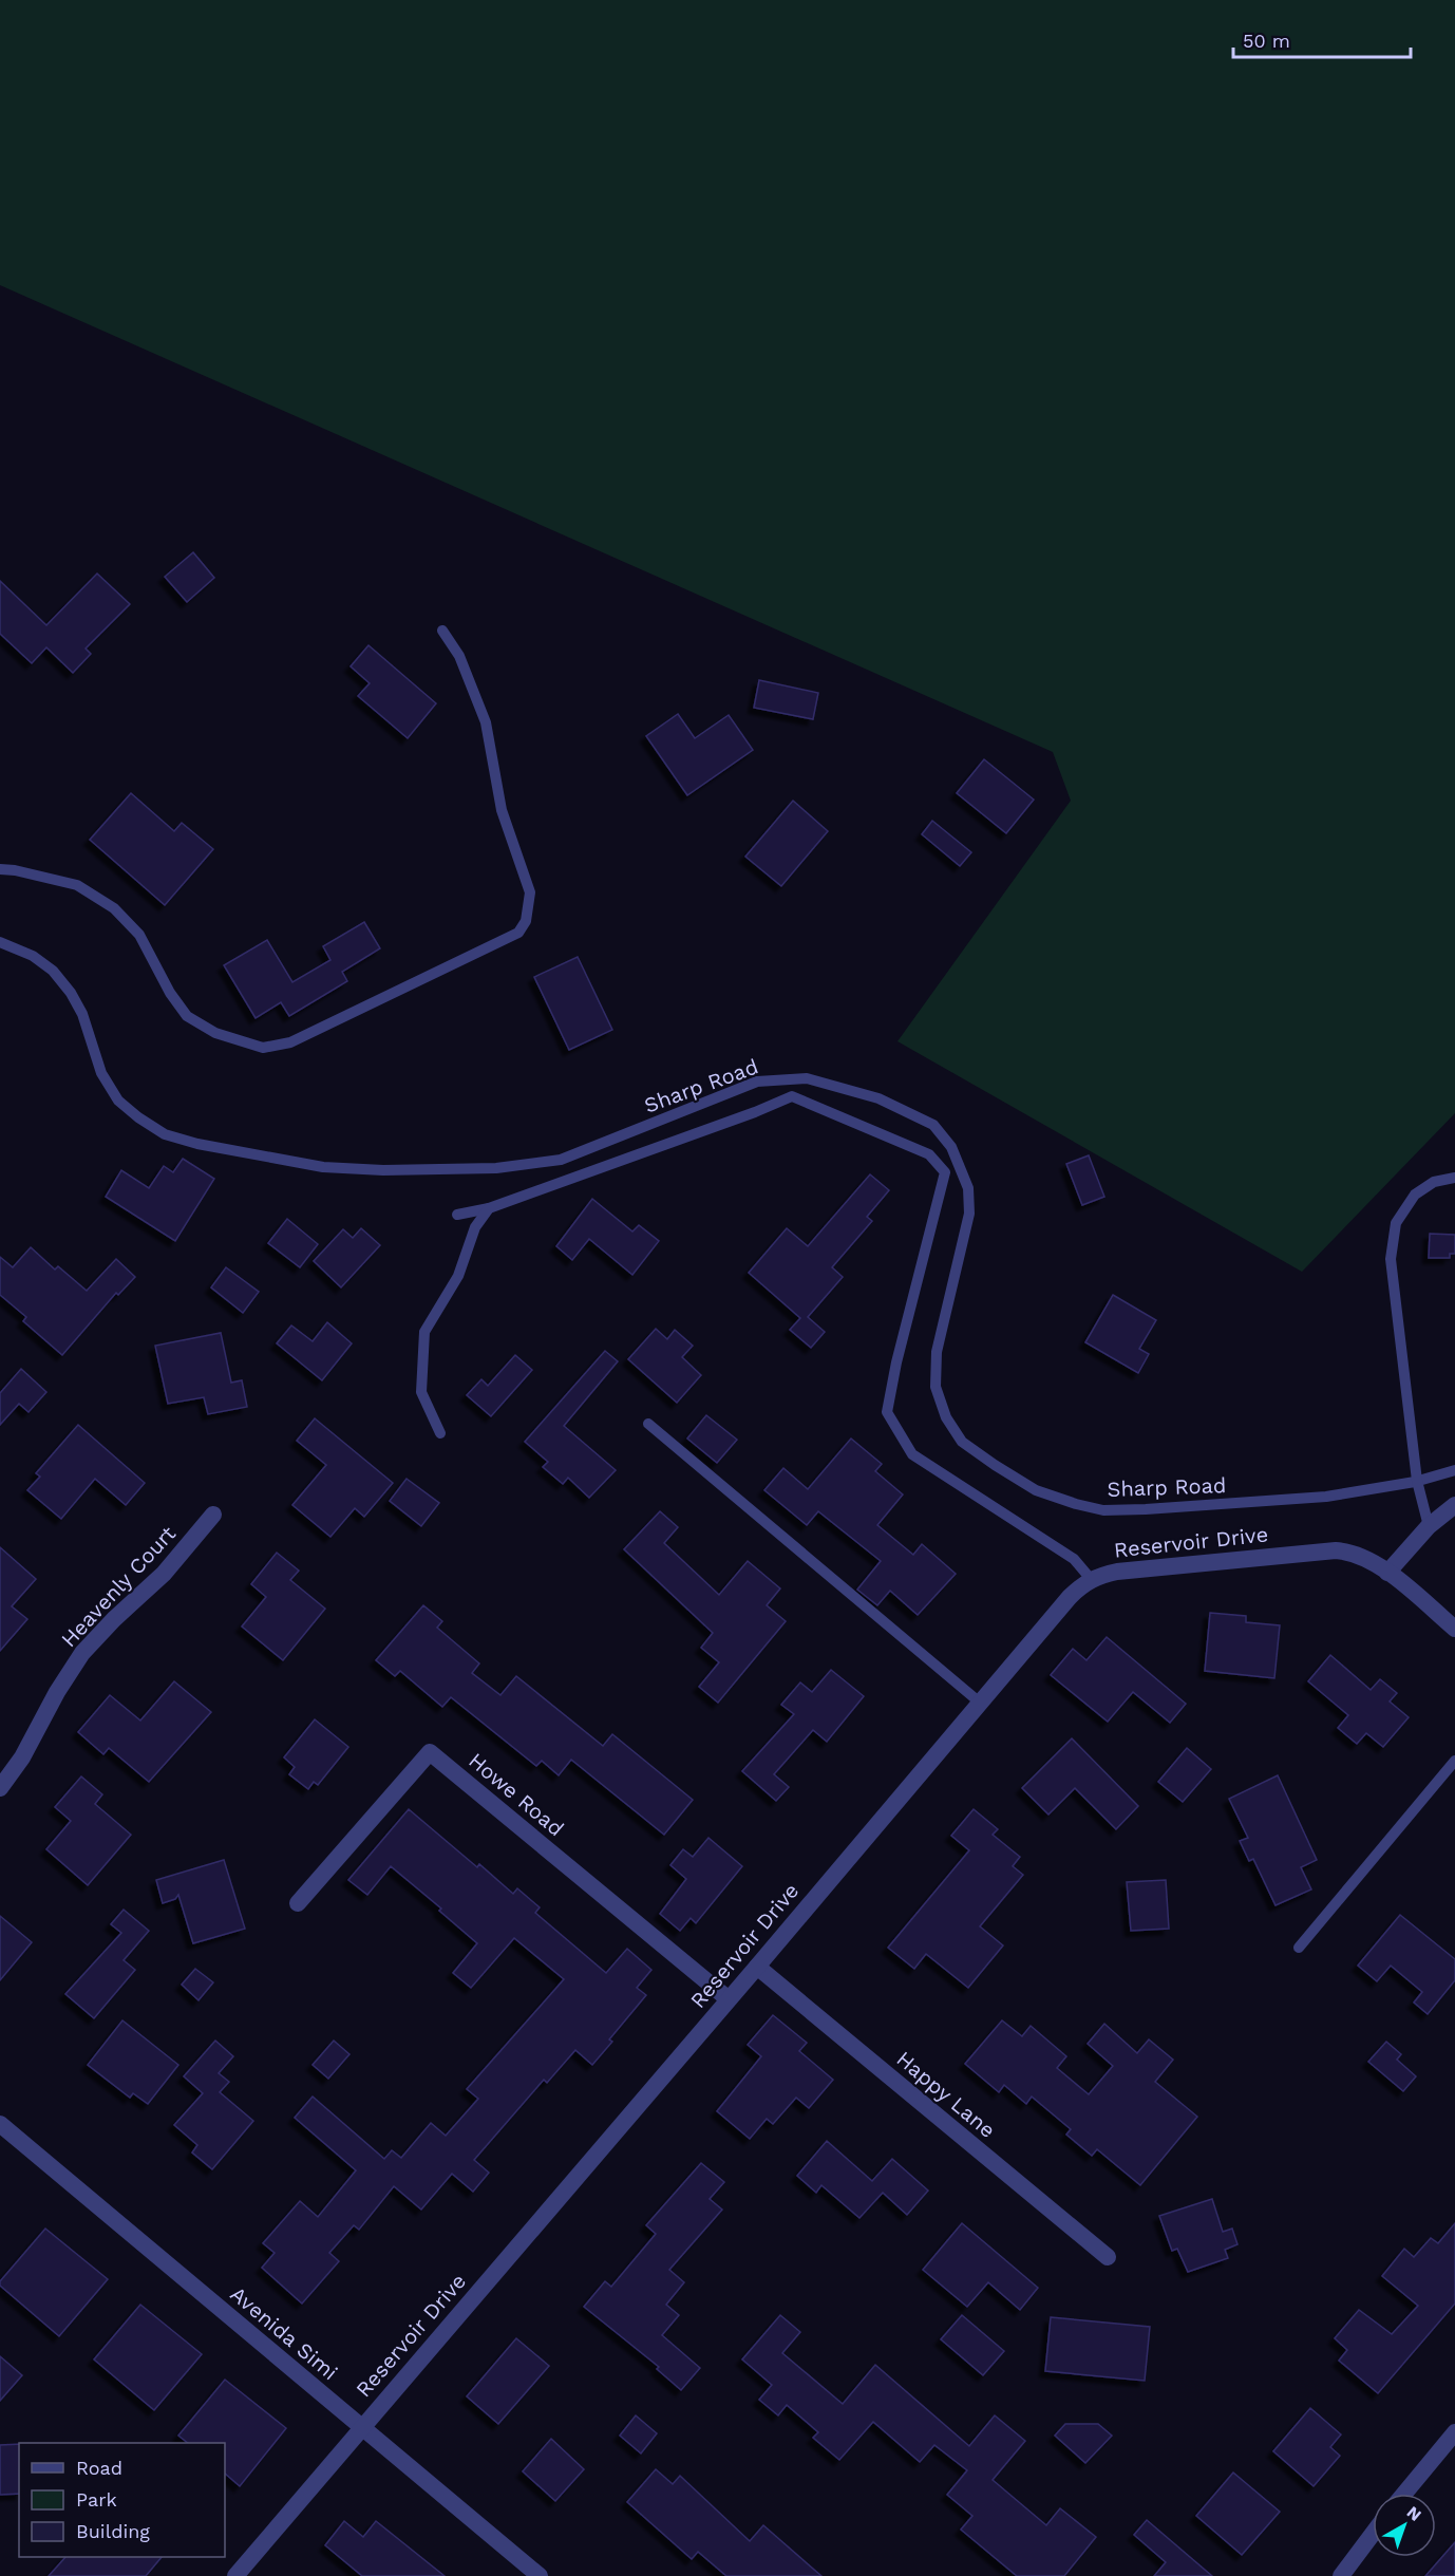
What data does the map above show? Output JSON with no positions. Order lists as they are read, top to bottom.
{
  "streets": {
    "street": [
      "Reservoir Drive",
      "Heavenly Court",
      "Howe Road",
      "Happy Lane",
      "Avenida Simi"
    ],
    "lane": ["Sharp Road"]
  },
  "crossings": [
    ["Reservoir Drive", "Howe Road"],
    ["Reservoir Drive", "Happy Lane"],
    ["Reservoir Drive", "Avenida Simi"]
  ],
  "legend": ["Road", "Park", "Building"],
  "scale_bar": "50 m",
  "north": "top right"
}
